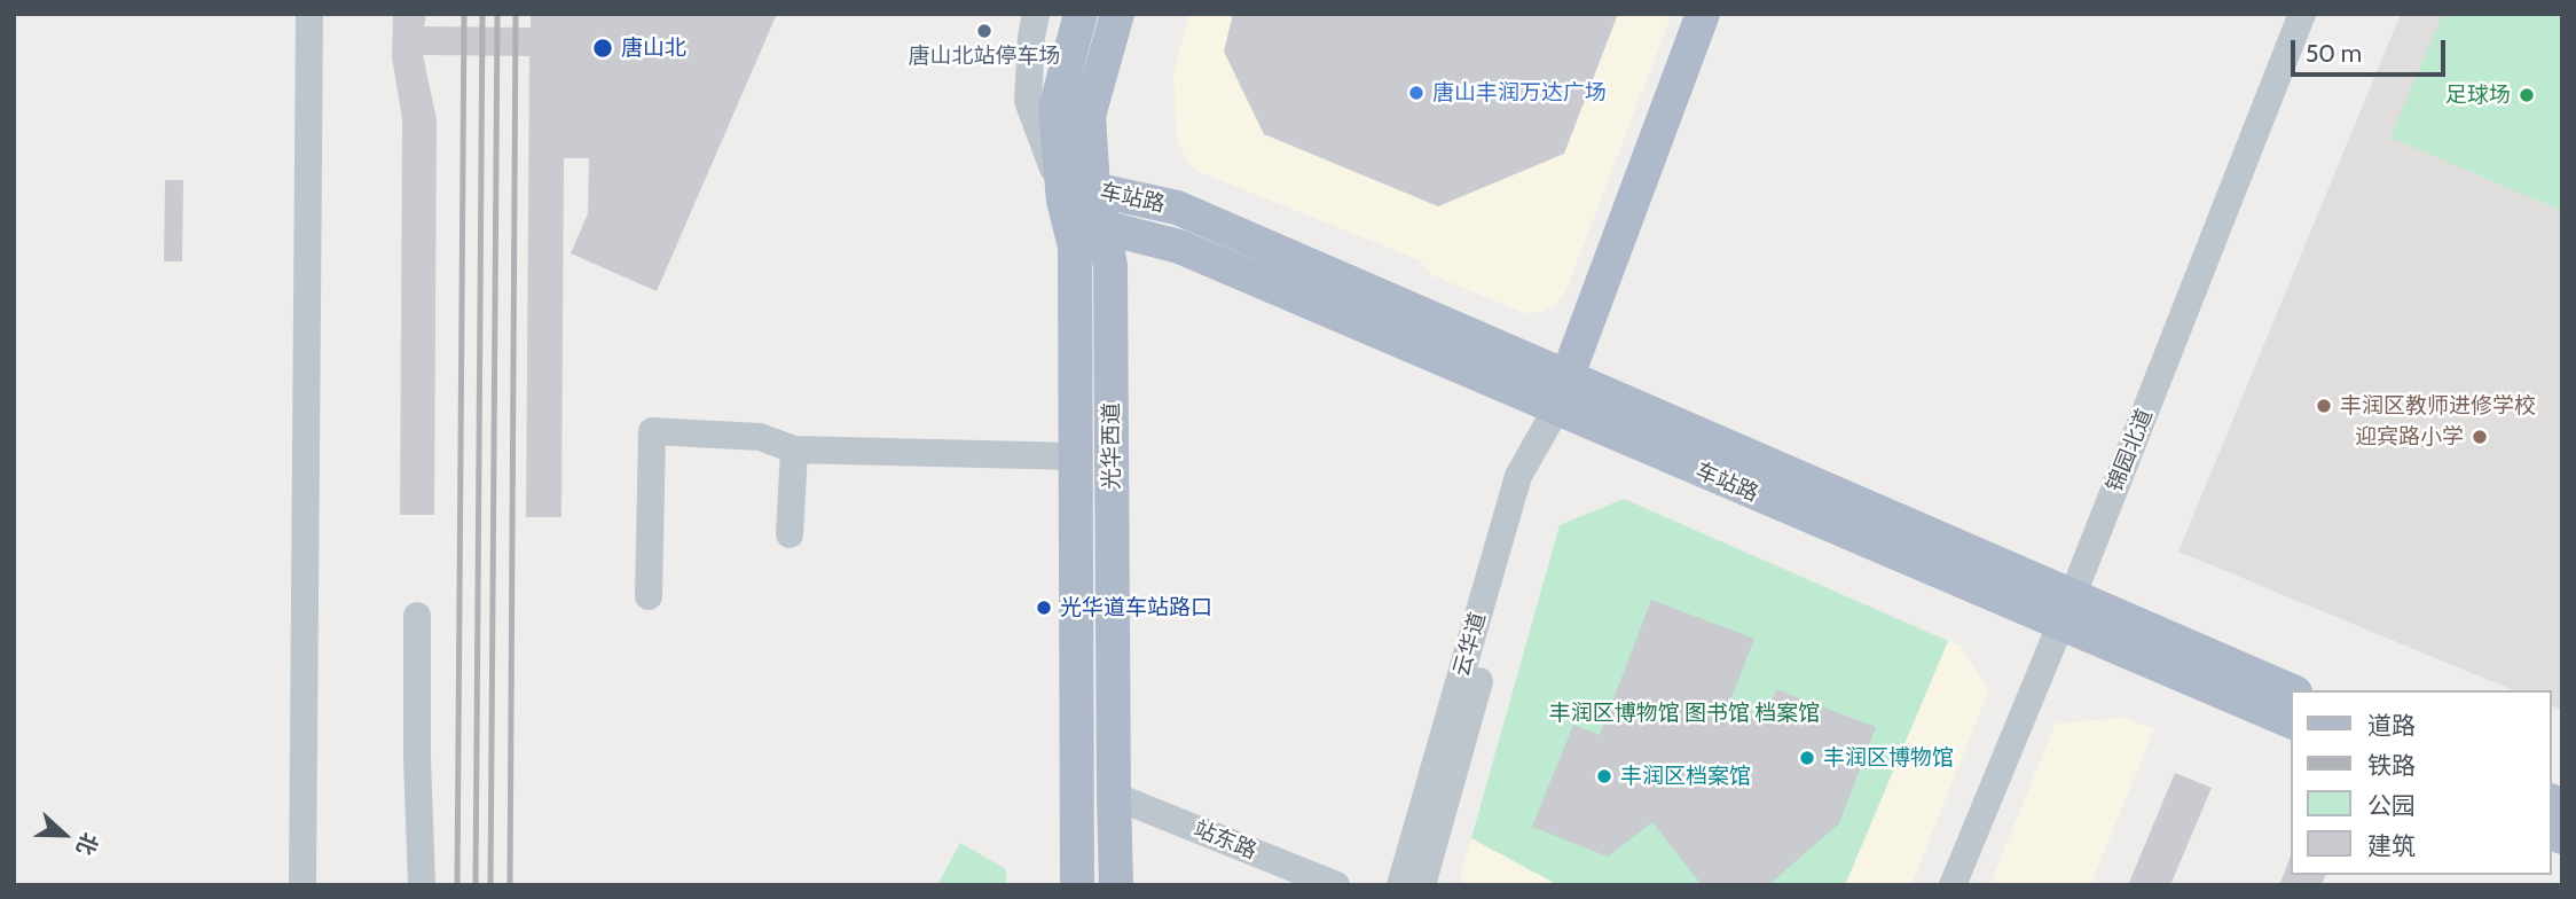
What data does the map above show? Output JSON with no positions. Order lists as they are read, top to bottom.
{
  "streets": {
    "main road": ["车站路", "光华西道", "云华道"],
    "street": ["锦园北道", "站东路"]
  },
  "crossings": [
    ["车站路", "光华西道"],
    ["车站路", "锦园北道"],
    ["车站路", "云华道"],
    ["光华西道", "站东路"]
  ],
  "parks": ["丰润区博物馆 图书馆 档案馆"],
  "places": [
    "唐山北站停车场",
    "唐山北",
    "唐山丰润万达广场",
    "足球场",
    "丰润区教师进修学校",
    "迎宾路小学",
    "光华道车站路口",
    "丰润区博物馆",
    "丰润区档案馆"
  ],
  "legend": [
    "道路",
    "铁路",
    "公园",
    "建筑"
  ],
  "scale_bar": "50 m",
  "north": "right"
}
